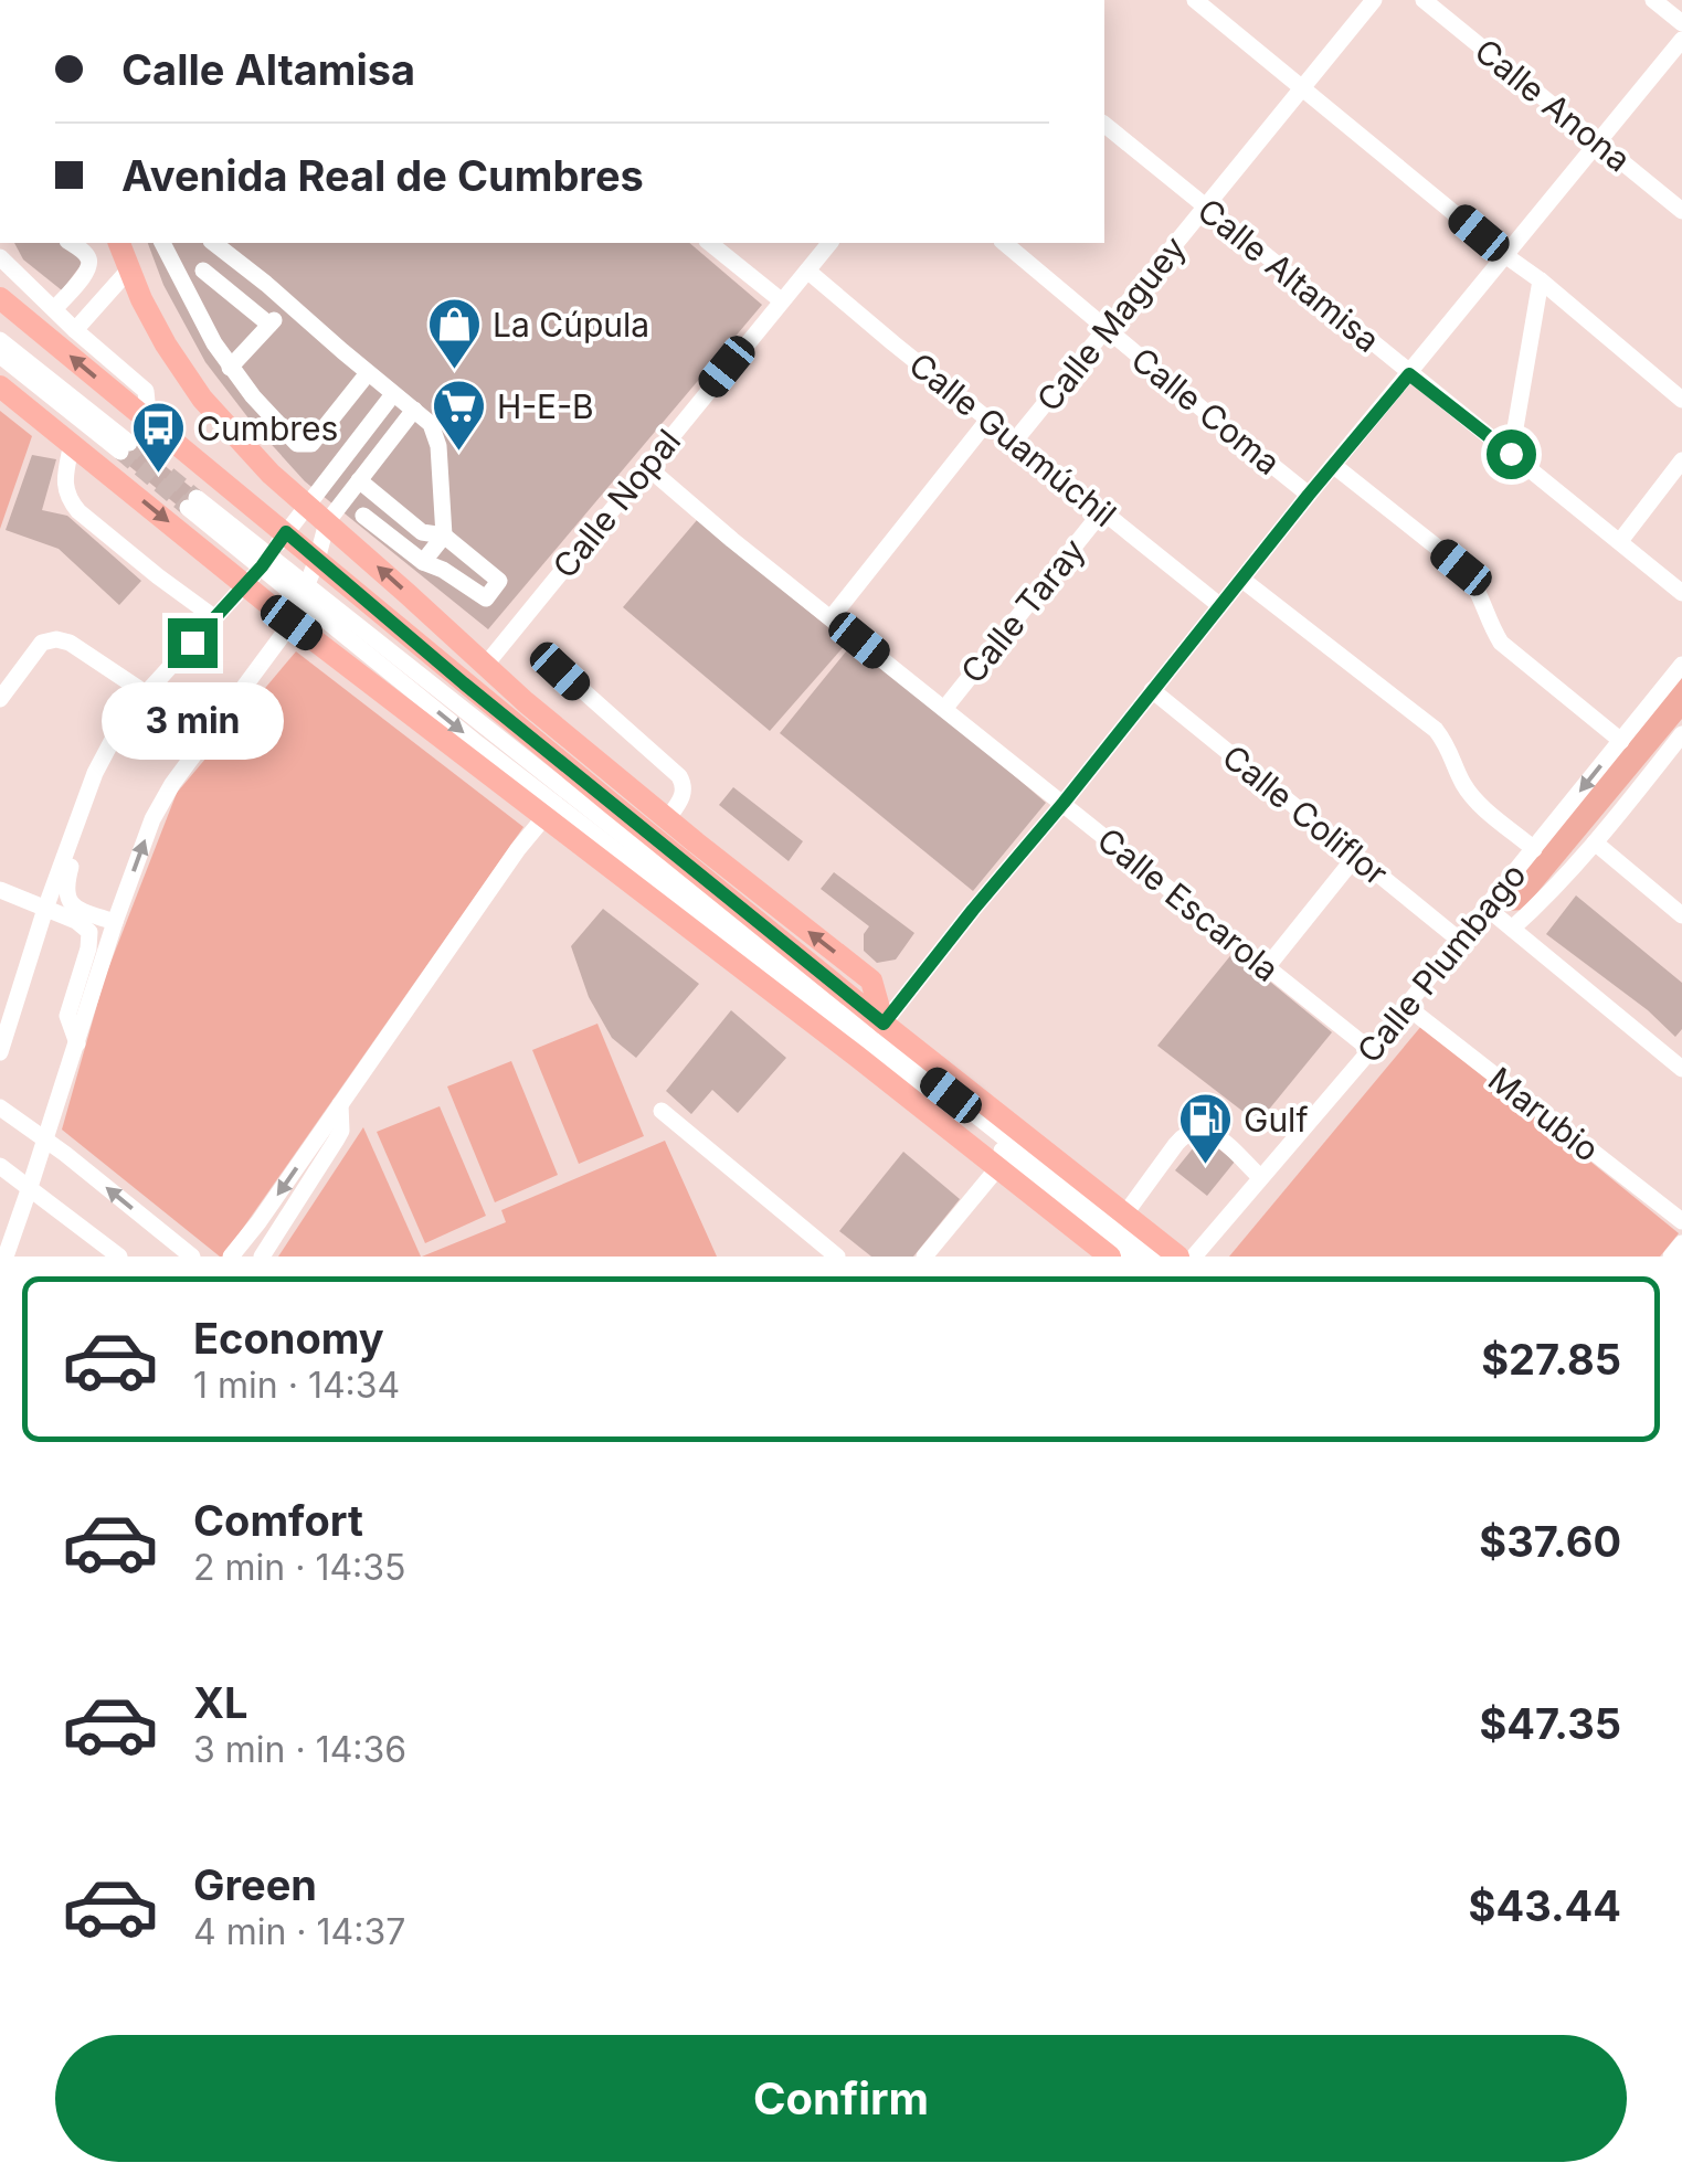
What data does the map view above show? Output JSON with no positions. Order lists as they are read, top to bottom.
{
  "streets": {
    "street": [
      "Calle Anona",
      "Calle Altamisa",
      "Calle Maguey",
      "Calle Coma",
      "Calle Guamúchil",
      "Calle Nopal",
      "Calle Taray",
      "Calle Coliflor",
      "Calle Escarola",
      "Calle Plumbago",
      "Marubio"
    ]
  },
  "crossings": [
    ["Calle Altamisa", "Calle Maguey"],
    ["Calle Maguey", "Calle Coma"],
    ["Calle Maguey", "Calle Guamúchil"],
    ["Calle Maguey", "Calle Escarola"],
    ["Calle Coma", "Calle Plumbago"],
    ["Calle Guamúchil", "Calle Nopal"],
    ["Calle Guamúchil", "Calle Taray"],
    ["Calle Nopal", "Calle Escarola"],
    ["Calle Taray", "Calle Escarola"],
    ["Calle Coliflor", "Calle Plumbago"],
    ["Calle Escarola", "Calle Plumbago"],
    ["Calle Plumbago", "Marubio"]
  ],
  "places": {
    "shop": ["La Cúpula"],
    "supermarket": ["H-E-B"],
    "bus stop": ["Cumbres"],
    "fuel station": ["Gulf"]
  },
  "page": {
    "banner": ["Calle Altamisa", "Avenida Real de Cumbres"],
    "bubble": "3 min",
    "list": [
      {
        "name": "Economy",
        "note": "1 min · 14:34",
        "value": "$27.85"
      },
      {
        "name": "Comfort",
        "note": "2 min · 14:35",
        "value": "$37.60"
      },
      {
        "name": "XL",
        "note": "3 min · 14:36",
        "value": "$47.35"
      },
      {
        "name": "Green",
        "note": "4 min · 14:37",
        "value": "$43.44"
      }
    ],
    "buttons": "Confirm"
  }
}
